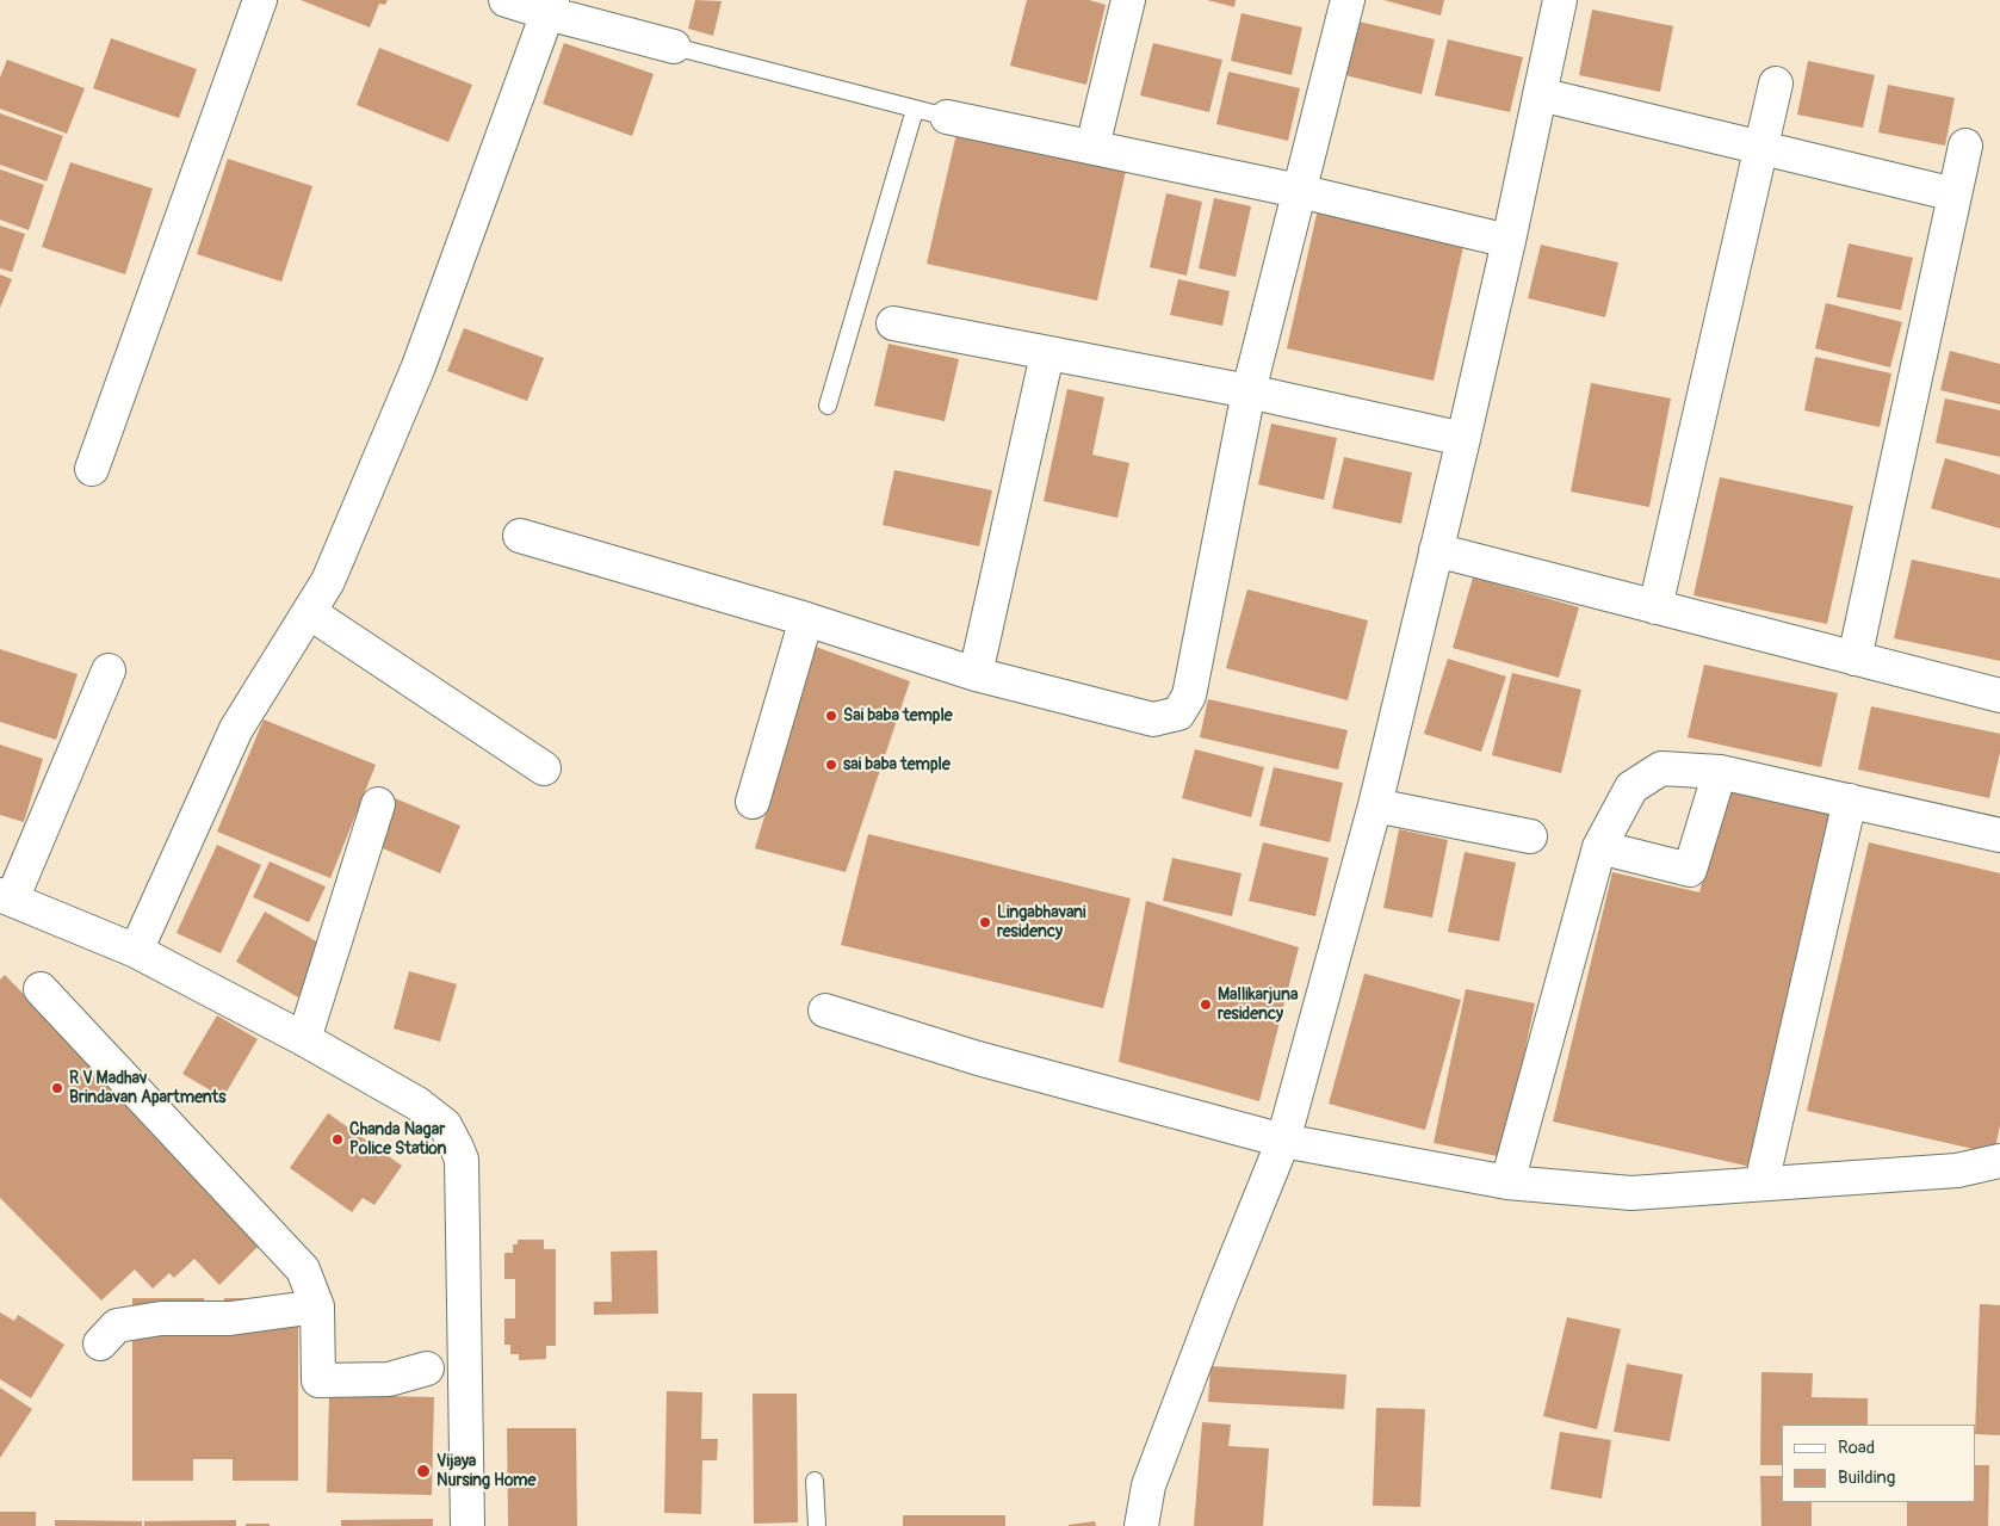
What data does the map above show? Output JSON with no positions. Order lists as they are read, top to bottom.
{
  "places": [
    "Sai baba temple",
    "sai baba temple",
    "Lingabhavani residency",
    "Mallikarjuna residency",
    "R V Madhav Brindavan Apartments",
    "Chanda Nagar Police Station",
    "Vijaya Nursing Home"
  ],
  "legend": ["Road", "Building"]
}
